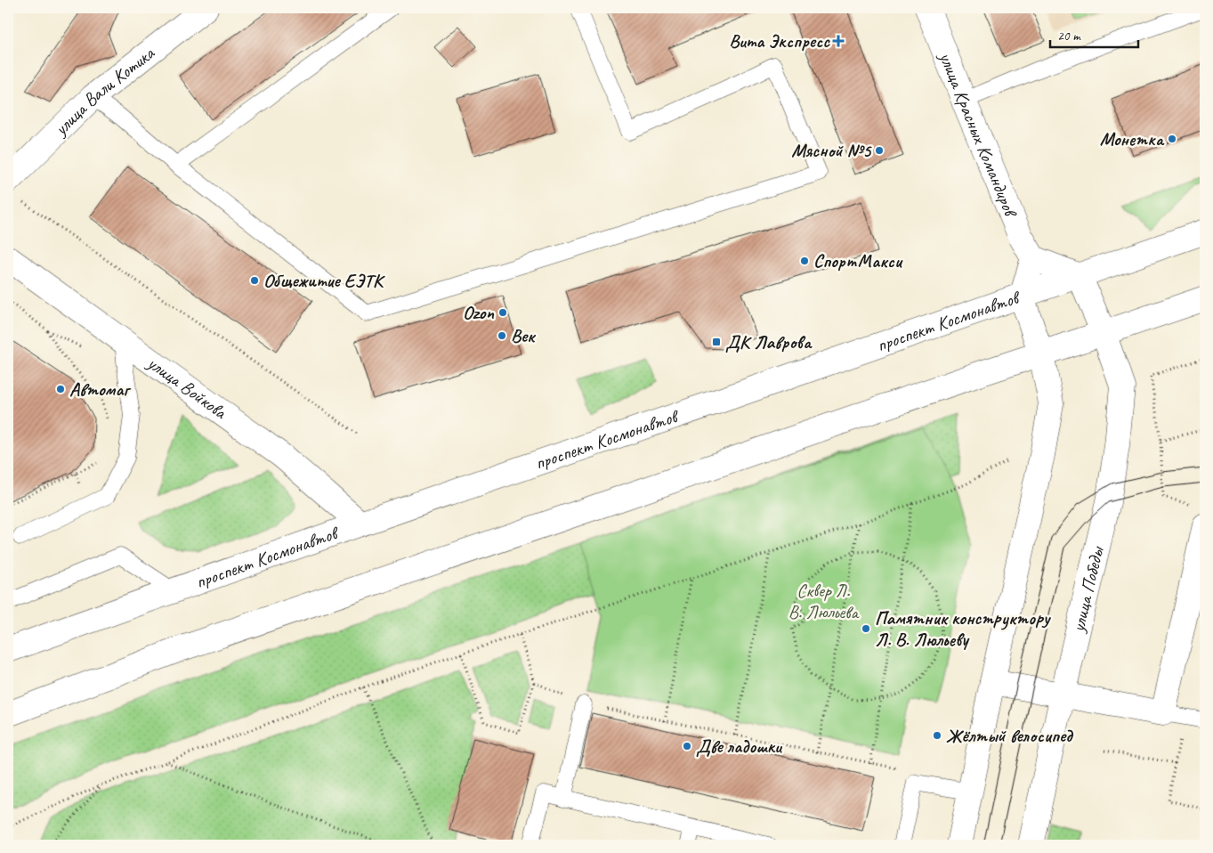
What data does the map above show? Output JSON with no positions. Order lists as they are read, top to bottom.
{
  "streets": {
    "main road": [
      "улица Вали Котика",
      "улица Красных Командиров",
      "проспект Космонавтов",
      "улица Войкова",
      "улица Победы"
    ]
  },
  "crossings": [
    ["проспект Космонавтов", "улица Войкова"],
    ["проспект Космонавтов", "улица Победы"]
  ],
  "parks": ["Сквер Л. В. Люльева"],
  "places": {
    "health": ["Вита Экспресс"],
    "other": [
      "Монетка",
      "Мясной №5",
      "СпортМакси",
      "Общежитие ЕЭТК",
      "Ozon",
      "Век",
      "Автомаг",
      "Памятник конструктору Л. В. Люльеву",
      "Жёлтый велосипед",
      "Две ладошки"
    ],
    "transit": ["ДК Лаврова"]
  },
  "scale_bar": "20 m"
}
